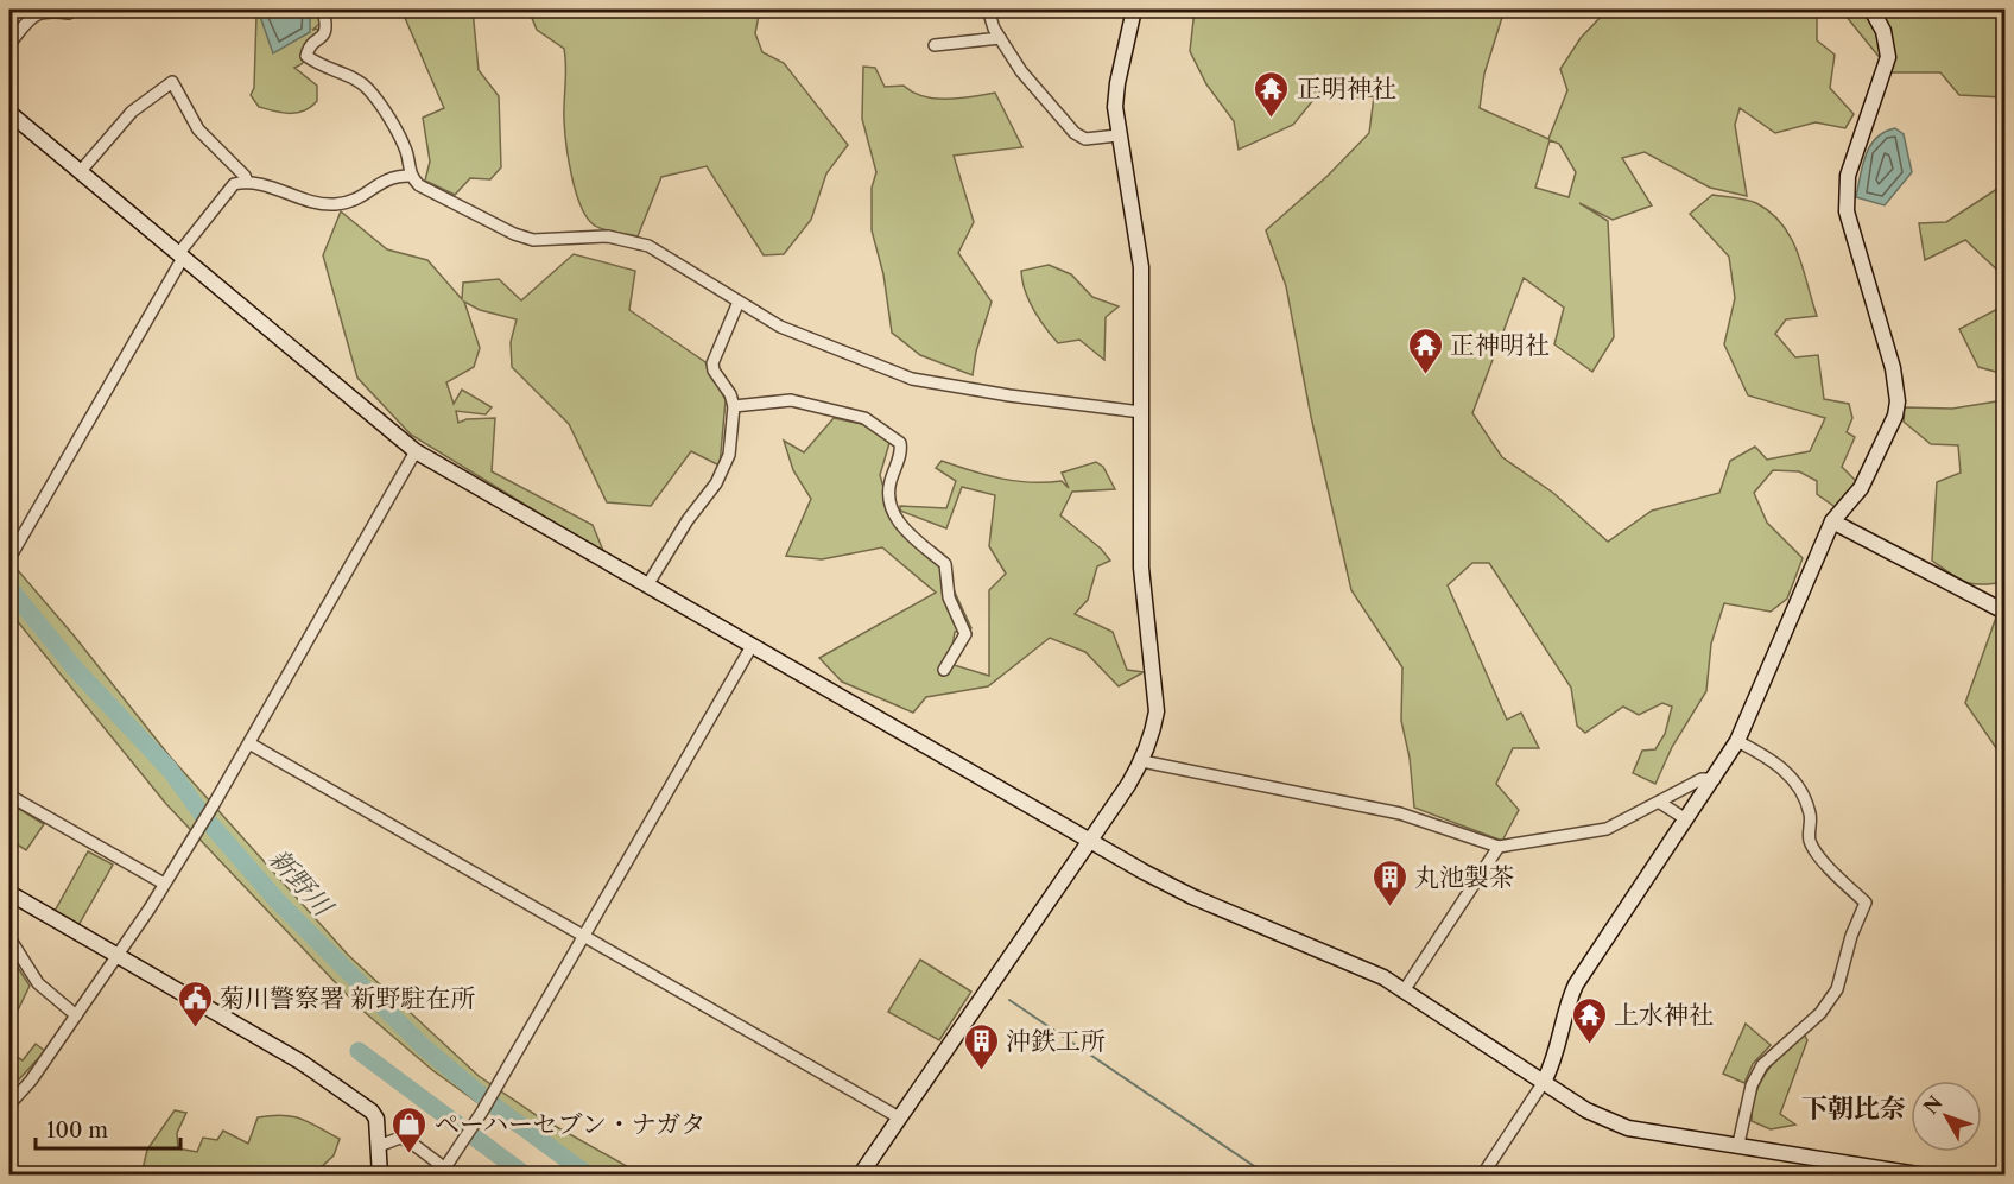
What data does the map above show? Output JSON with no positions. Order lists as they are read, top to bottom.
{
  "districts": ["下朝比奈"],
  "water": ["新野川"],
  "places": {
    "temple": ["正明神社", "正神明社", "上水神社"],
    "building": ["丸池製茶", "沖鉄工所"],
    "public building": ["菊川警察署 新野駐在所"],
    "shop": ["ペーハーセブン・ナガタ"]
  },
  "scale_bar": "100 m",
  "north": "top left"
}
